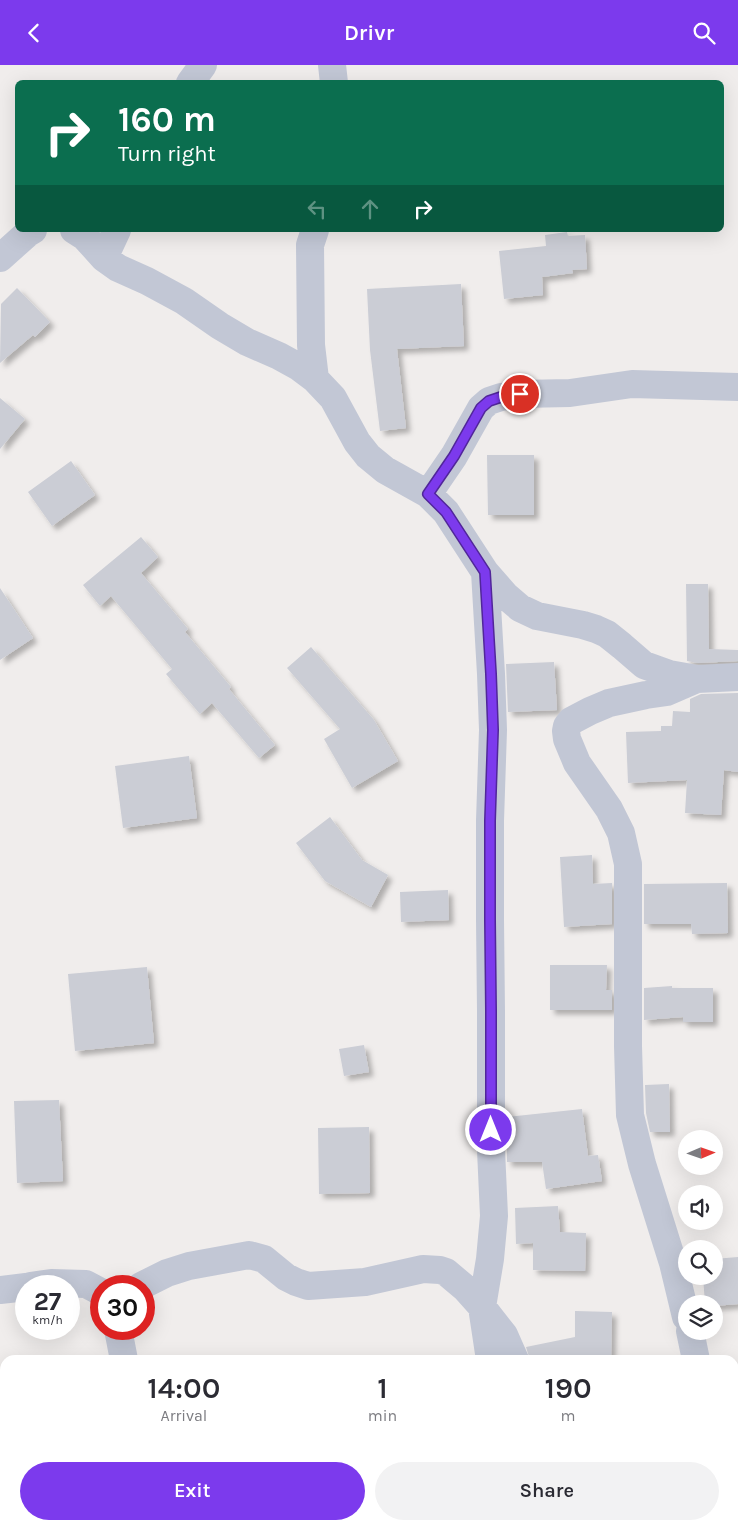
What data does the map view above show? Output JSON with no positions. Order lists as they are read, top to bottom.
{
  "north": "right",
  "page": {
    "header": "Drivr",
    "turn": ["160 m", "Turn right"],
    "speed": "27 km/h",
    "limit": "30",
    "eta": [
      "14:00",
      "Arrival",
      "1",
      "min",
      "190",
      "m"
    ],
    "buttons": ["Exit", "Share"]
  }
}
